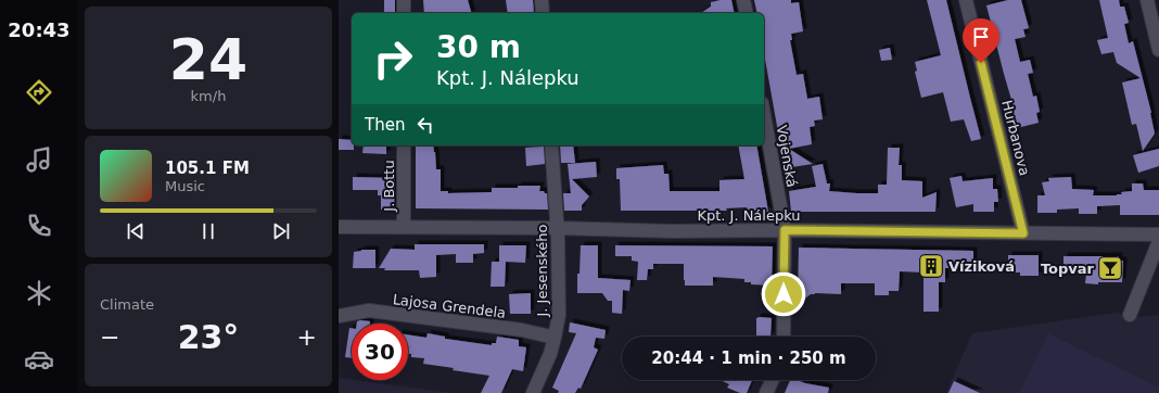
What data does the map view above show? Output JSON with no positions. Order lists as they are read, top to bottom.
{
  "streets": {
    "street": [
      "Hurbanova",
      "Vojenská",
      "J. Bottu",
      "Kpt. J. Nálepku",
      "J. Jesenského",
      "Lajosa Grendela"
    ]
  },
  "crossings": [
    ["Hurbanova", "Kpt. J. Nálepku"],
    ["Vojenská", "Kpt. J. Nálepku"],
    ["J. Bottu", "Kpt. J. Nálepku"],
    ["Kpt. J. Nálepku", "J. Jesenského"],
    ["J. Jesenského", "Lajosa Grendela"]
  ],
  "places": {
    "building": ["Víziková"],
    "bar": ["Topvar"]
  },
  "page": {
    "tabs": "20:43",
    "tile": [
      ["24", "km/h"],
      "Climate"
    ],
    "turn": ["30 m", "Kpt. J. Nálepku"],
    "then": "Then",
    "song": ["105.1 FM", "Music"],
    "heat": ["−", "23°", "+"],
    "limit": "30",
    "trip": "20:44 · 1 min · 250 m"
  }
}
